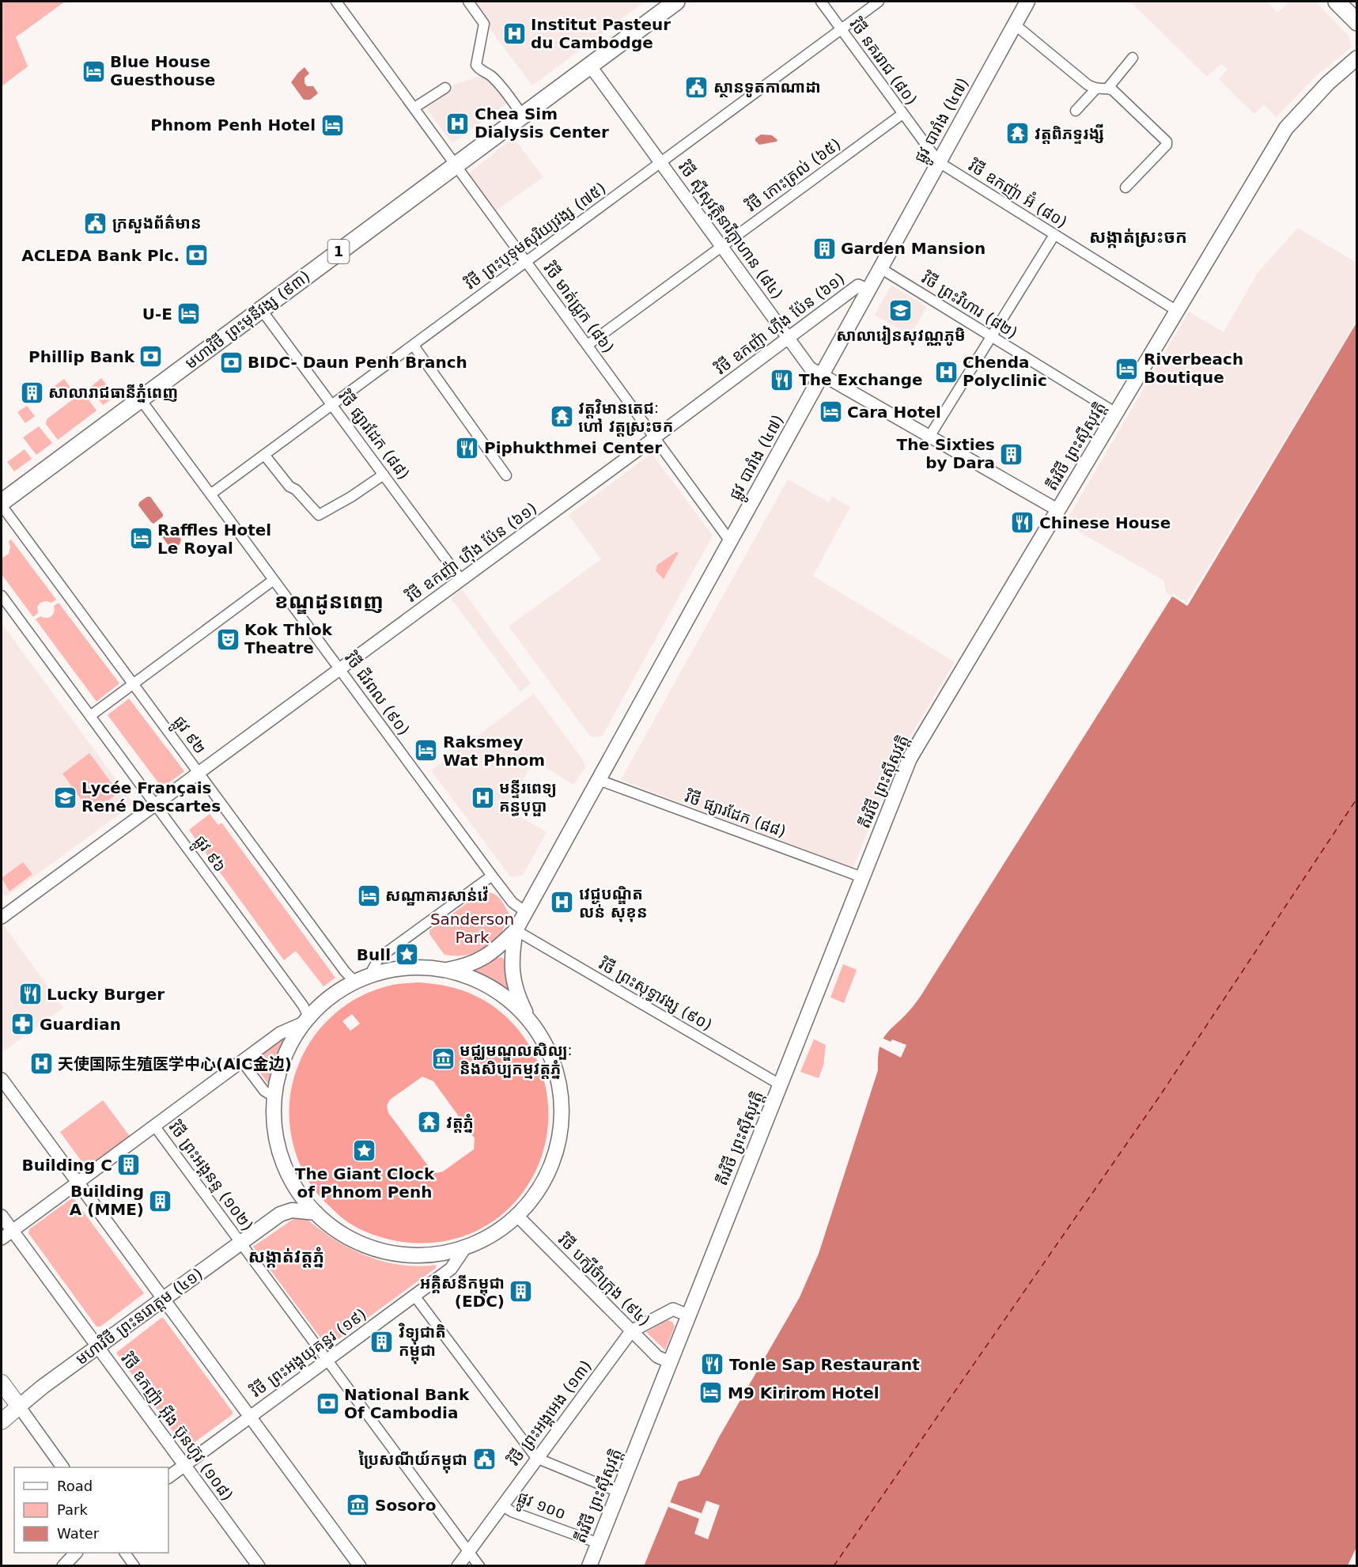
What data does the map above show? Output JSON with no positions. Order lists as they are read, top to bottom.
{
  "streets": {
    "highway": ["1", "មហាវិថី ព្រះមុនីវង្ស (៩៣)"],
    "main road": ["ផ្លូវ បារាំង (៤៧)", "តីរវិថី ព្រះស៊ីសុវត្តិ", "មហាវិថី ព្រះនរោត្តម (៤១)"],
    "street": [
      "វិថី នគររាជ (៨០)",
      "វិថី កោះត្រល់ (៦៥)",
      "វិថី ឧកញ៉ា អ៊ំ (៨០)",
      "វិថី ស៊ីសុវត្ថិនារីក្លាហាន (៨៤)",
      "វិថី ព្រះបុទុមសុរិយ្យវង្ស (៧៥)",
      "វិថី ព្រះវិហារ (៨២)",
      "វិថី មាត់ជ្រូក (៨៦)",
      "វិថី ឧកញ៉ា ហ៊ីង ប៉ែន (៦១)",
      "វិថី ផ្សារដែក (៨៨)",
      "វិថី ជីវពល (៩០)",
      "ផ្លូវ ៩២",
      "ផ្លូវ ៩៦",
      "វិថី ព្រះសុទ្ធាវង្ស (៩០)",
      "វិថី ព្រះអង្គនន្ទ (១០២)",
      "វិថី បក្សីចំាក្រុង (៩៤)",
      "វិថី ព្រះអង្គយុគន្ធរ (១៩)",
      "វិថី ព្រះអង្គអេង (១៣)",
      "វិថី ឧកញ៉ា អ៊ីង ប៊ុនហ៊ូវ (១០៨)",
      "ផ្លូវ ១០០"
    ]
  },
  "crossings": [
    ["វិថី នគររាជ (៨០)", "ផ្លូវ បារាំង (៤៧)"],
    ["វិថី នគររាជ (៨០)", "វិថី កោះត្រល់ (៦៥)"],
    ["វិថី នគររាជ (៨០)", "វិថី ឧកញ៉ា អ៊ំ (៨០)"],
    ["វិថី នគររាជ (៨០)", "វិថី ព្រះបុទុមសុរិយ្យវង្ស (៧៥)"],
    ["ផ្លូវ បារាំង (៤៧)", "វិថី ឧកញ៉ា អ៊ំ (៨០)"],
    ["ផ្លូវ បារាំង (៤៧)", "វិថី ស៊ីសុវត្ថិនារីក្លាហាន (៨៤)"],
    ["ផ្លូវ បារាំង (៤៧)", "វិថី ព្រះវិហារ (៨២)"],
    ["ផ្លូវ បារាំង (៤៧)", "វិថី មាត់ជ្រូក (៨៦)"],
    ["ផ្លូវ បារាំង (៤៧)", "វិថី ឧកញ៉ា ហ៊ីង ប៉ែន (៦១)"],
    ["ផ្លូវ បារាំង (៤៧)", "វិថី ផ្សារដែក (៨៨)"],
    ["ផ្លូវ បារាំង (៤៧)", "វិថី ជីវពល (៩០)"],
    ["ផ្លូវ បារាំង (៤៧)", "វិថី ព្រះសុទ្ធាវង្ស (៩០)"],
    ["វិថី កោះត្រល់ (៦៥)", "វិថី ស៊ីសុវត្ថិនារីក្លាហាន (៨៤)"],
    ["វិថី កោះត្រល់ (៦៥)", "វិថី មាត់ជ្រូក (៨៦)"],
    ["វិថី ឧកញ៉ា អ៊ំ (៨០)", "តីរវិថី ព្រះស៊ីសុវត្តិ"],
    ["វិថី ស៊ីសុវត្ថិនារីក្លាហាន (៨៤)", "វិថី ព្រះបុទុមសុរិយ្យវង្ស (៧៥)"],
    ["វិថី ស៊ីសុវត្ថិនារីក្លាហាន (៨៤)", "មហាវិថី ព្រះមុនីវង្ស (៩៣)"],
    ["វិថី ស៊ីសុវត្ថិនារីក្លាហាន (៨៤)", "វិថី ឧកញ៉ា ហ៊ីង ប៉ែន (៦១)"],
    ["វិថី ស៊ីសុវត្ថិនារីក្លាហាន (៨៤)", "តីរវិថី ព្រះស៊ីសុវត្តិ"],
    ["វិថី ព្រះបុទុមសុរិយ្យវង្ស (៧៥)", "វិថី មាត់ជ្រូក (៨៦)"],
    ["វិថី ព្រះបុទុមសុរិយ្យវង្ស (៧៥)", "វិថី ផ្សារដែក (៨៨)"],
    ["វិថី ព្រះបុទុមសុរិយ្យវង្ស (៧៥)", "វិថី ជីវពល (៩០)"],
    ["វិថី ព្រះវិហារ (៨២)", "តីរវិថី ព្រះស៊ីសុវត្តិ"],
    ["វិថី មាត់ជ្រូក (៨៦)", "មហាវិថី ព្រះមុនីវង្ស (៩៣)"],
    ["វិថី មាត់ជ្រូក (៨៦)", "វិថី ឧកញ៉ា ហ៊ីង ប៉ែន (៦១)"],
    ["មហាវិថី ព្រះមុនីវង្ស (៩៣)", "វិថី ផ្សារដែក (៨៨)"],
    ["មហាវិថី ព្រះមុនីវង្ស (៩៣)", "វិថី ជីវពល (៩០)"],
    ["មហាវិថី ព្រះមុនីវង្ស (៩៣)", "ផ្លូវ ៩២"],
    ["វិថី ឧកញ៉ា ហ៊ីង ប៉ែន (៦១)", "វិថី ផ្សារដែក (៨៨)"],
    ["វិថី ឧកញ៉ា ហ៊ីង ប៉ែន (៦១)", "វិថី ជីវពល (៩០)"],
    ["វិថី ឧកញ៉ា ហ៊ីង ប៉ែន (៦១)", "ផ្លូវ ៩២"],
    ["វិថី ឧកញ៉ា ហ៊ីង ប៉ែន (៦១)", "ផ្លូវ ៩៦"],
    ["វិថី ផ្សារដែក (៨៨)", "តីរវិថី ព្រះស៊ីសុវត្តិ"],
    ["តីរវិថី ព្រះស៊ីសុវត្តិ", "វិថី ព្រះសុទ្ធាវង្ស (៩០)"],
    ["តីរវិថី ព្រះស៊ីសុវត្តិ", "វិថី បក្សីចំាក្រុង (៩៤)"],
    ["តីរវិថី ព្រះស៊ីសុវត្តិ", "វិថី ព្រះអង្គអេង (១៣)"],
    ["តីរវិថី ព្រះស៊ីសុវត្តិ", "ផ្លូវ ១០០"],
    ["វិថី ព្រះអង្គនន្ទ (១០២)", "មហាវិថី ព្រះនរោត្តម (៤១)"],
    ["វិថី ព្រះអង្គនន្ទ (១០២)", "វិថី ព្រះអង្គយុគន្ធរ (១៩)"],
    ["វិថី ព្រះអង្គនន្ទ (១០២)", "វិថី ព្រះអង្គអេង (១៣)"],
    ["វិថី បក្សីចំាក្រុង (៩៤)", "វិថី ព្រះអង្គអេង (១៣)"],
    ["មហាវិថី ព្រះនរោត្តម (៤១)", "វិថី ឧកញ៉ា អ៊ីង ប៊ុនហ៊ូវ (១០៨)"],
    ["វិថី ព្រះអង្គយុគន្ធរ (១៩)", "វិថី ឧកញ៉ា អ៊ីង ប៊ុនហ៊ូវ (១០៨)"],
    ["វិថី ព្រះអង្គអេង (១៣)", "ផ្លូវ ១០០"]
  ],
  "districts": ["សង្កាត់ស្រះចក", "ខណ្ឌដូនពេញ", "សង្កាត់វត្តភ្នំ"],
  "parks": ["Sanderson Park"],
  "places": {
    "hospital": [
      "Institut Pasteur du Cambodge",
      "Chea Sim Dialysis Center",
      "Chenda Polyclinic",
      "មន្ទីរពេទ្យ គន្ធបុប្ផា",
      "វេជ្ជបណ្ឌិត លន់ សុខុន",
      "天使国际生殖医学中心(AIC金边)"
    ],
    "hotel": [
      "Blue House Guesthouse",
      "Phnom Penh Hotel",
      "U-E",
      "Riverbeach Boutique",
      "Cara Hotel",
      "Raffles Hotel Le Royal",
      "Raksmey Wat Phnom",
      "សណ្ឋាគារសាន់វ៉េ",
      "M9 Kirirom Hotel"
    ],
    "public building": ["ស្ថានទូតកាណាដា", "ក្រសួងព័ត៌មាន", "ប្រៃសណីយ៍កម្ពុជា"],
    "temple": ["វត្តពិភទ្ទរង្សី", "វត្តវិមានតេជៈ ហៅ វត្តស្រះចក", "វត្ដភ្នំ"],
    "building": [
      "Garden Mansion",
      "សាលារាជធានីភ្នំពេញ",
      "The Sixties by Dara",
      "Building C",
      "Building A (MME)",
      "អគ្គិសនីកម្ពុជា (EDC)",
      "វិទ្យុជាតិ កម្ពុជា"
    ],
    "bank": [
      "ACLEDA Bank Plc.",
      "Phillip Bank",
      "BIDC- Daun Penh Branch",
      "National Bank Of Cambodia"
    ],
    "school or university": ["សាលារៀនសុវណ្ណភូមិ", "Lycée Français René Descartes"],
    "restaurant": [
      "The Exchange",
      "Piphukthmei Center",
      "Chinese House",
      "Lucky Burger",
      "Tonle Sap Restaurant"
    ],
    "theatre": ["Kok Thlok Theatre"],
    "place": ["Bull", "The Giant Clock of Phnom Penh"],
    "pharmacy": ["Guardian"],
    "museum": ["មជ្ឈមណ្ឌលសិល្បៈ និងសិប្បកម្មវត្តភ្នំ", "Sosoro"]
  },
  "legend": ["Road", "Park", "Water"]
}
